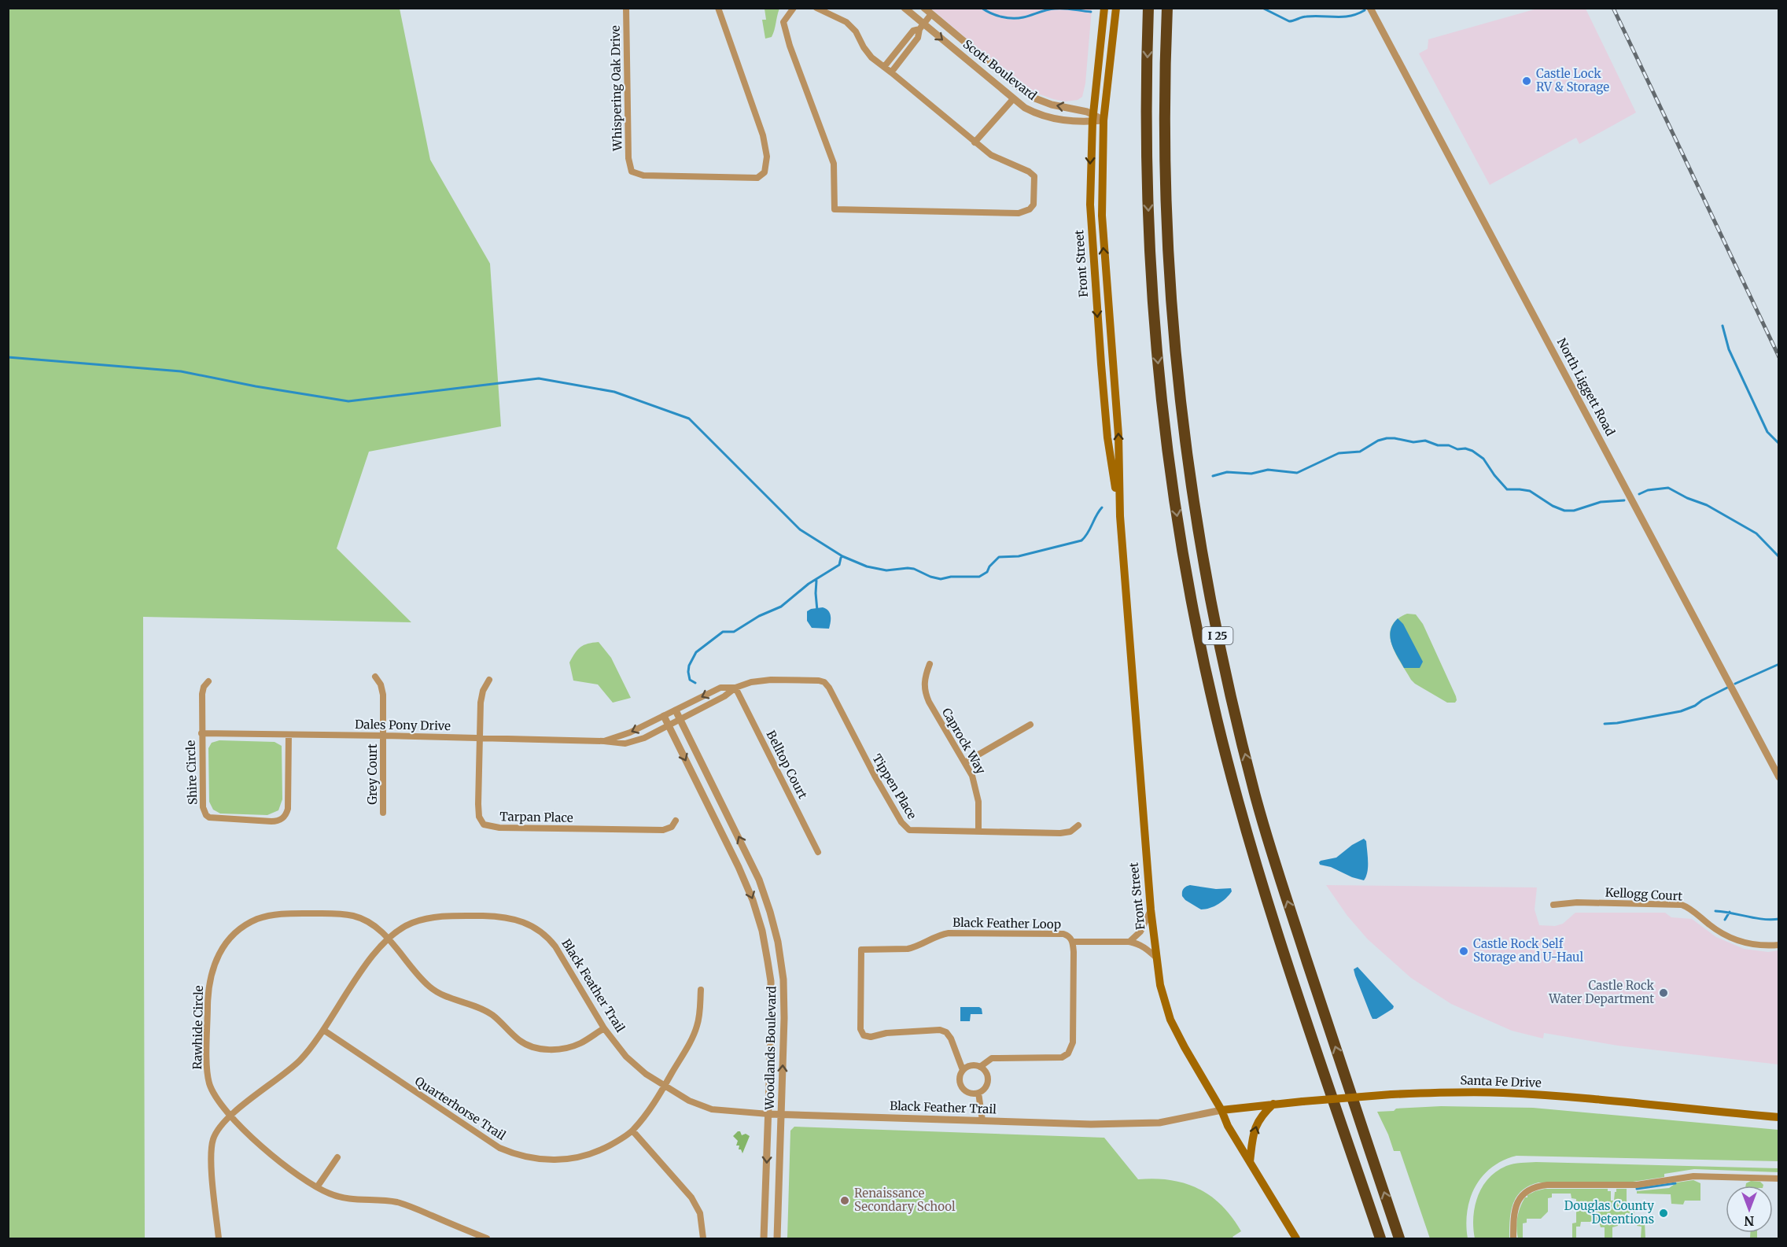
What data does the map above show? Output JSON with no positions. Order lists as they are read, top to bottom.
{
  "streets": {
    "highway": ["I 25"],
    "main road": ["Front Street", "Santa Fe Drive"],
    "street": [
      "Scott Boulevard",
      "Whispering Oak Drive",
      "North Liggett Road",
      "Dales Pony Drive",
      "Caprock Way",
      "Belltop Court",
      "Shire Circle",
      "Grey Court",
      "Tippen Place",
      "Tarpan Place",
      "Kellogg Court",
      "Black Feather Loop",
      "Black Feather Trail",
      "Rawhide Circle",
      "Woodlands Boulevard",
      "Quarterhorse Trail"
    ]
  },
  "crossings": [
    ["Scott Boulevard", "Front Street"],
    ["Front Street", "Black Feather Trail"],
    ["Front Street", "Santa Fe Drive"],
    ["Dales Pony Drive", "Shire Circle"],
    ["Dales Pony Drive", "Grey Court"],
    ["Dales Pony Drive", "Tippen Place"],
    ["Dales Pony Drive", "Tarpan Place"],
    ["Dales Pony Drive", "Woodlands Boulevard"],
    ["Caprock Way", "Tippen Place"],
    ["Belltop Court", "Tippen Place"],
    ["Tippen Place", "Woodlands Boulevard"],
    ["Black Feather Trail", "Rawhide Circle"],
    ["Black Feather Trail", "Woodlands Boulevard"],
    ["Black Feather Trail", "Santa Fe Drive"],
    ["Black Feather Trail", "Quarterhorse Trail"]
  ],
  "places": [
    "Castle Lock RV & Storage",
    "Castle Rock Self Storage and U-Haul",
    "Castle Rock Water Department",
    "Renaissance Secondary School",
    "Douglas County Detentions"
  ],
  "north": "bottom"
}
